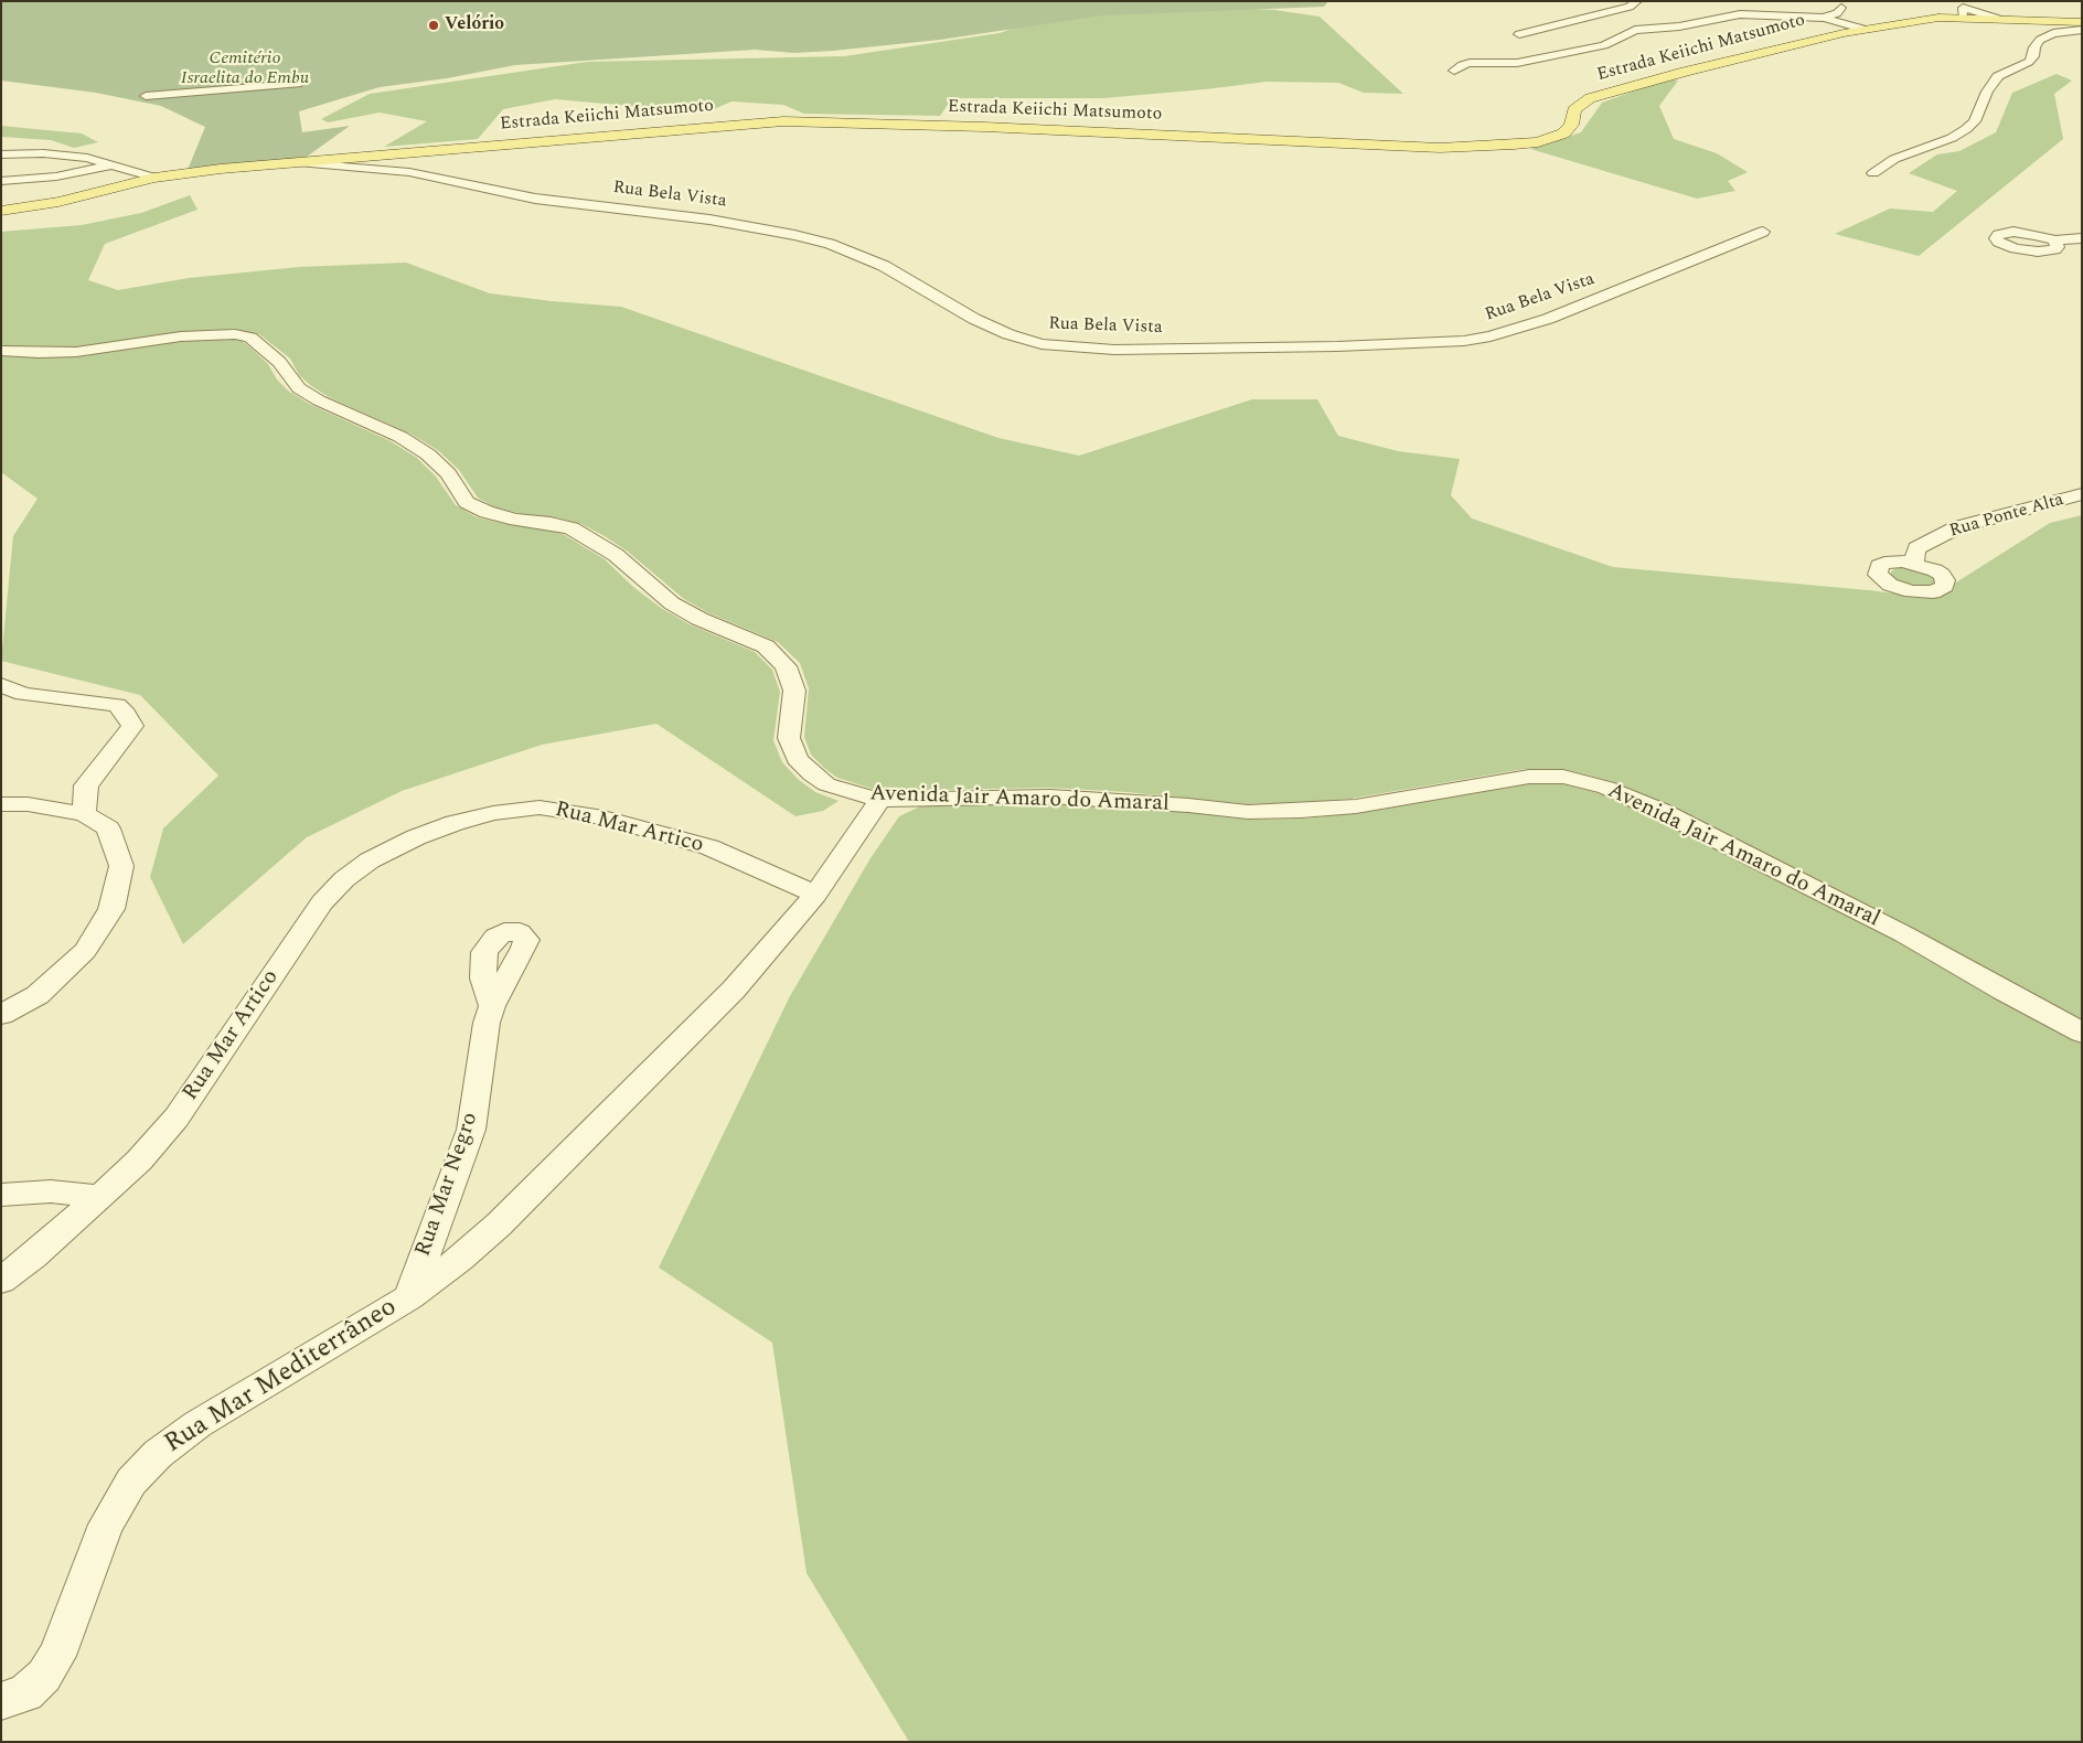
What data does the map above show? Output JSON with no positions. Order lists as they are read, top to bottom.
{
  "streets": {
    "main road": ["Estrada Keiichi Matsumoto"],
    "street": [
      "Rua Bela Vista",
      "Rua Ponte Alta",
      "Avenida Jair Amaro do Amaral",
      "Rua Mar Artico",
      "Rua Mar Negro",
      "Rua Mar Mediterrâneo"
    ]
  },
  "crossings": [
    ["Estrada Keiichi Matsumoto", "Rua Bela Vista"],
    ["Rua Mar Negro", "Rua Mar Mediterrâneo"]
  ],
  "parks": ["Cemitério Israelita do Embu"],
  "places": ["Velório"]
}
